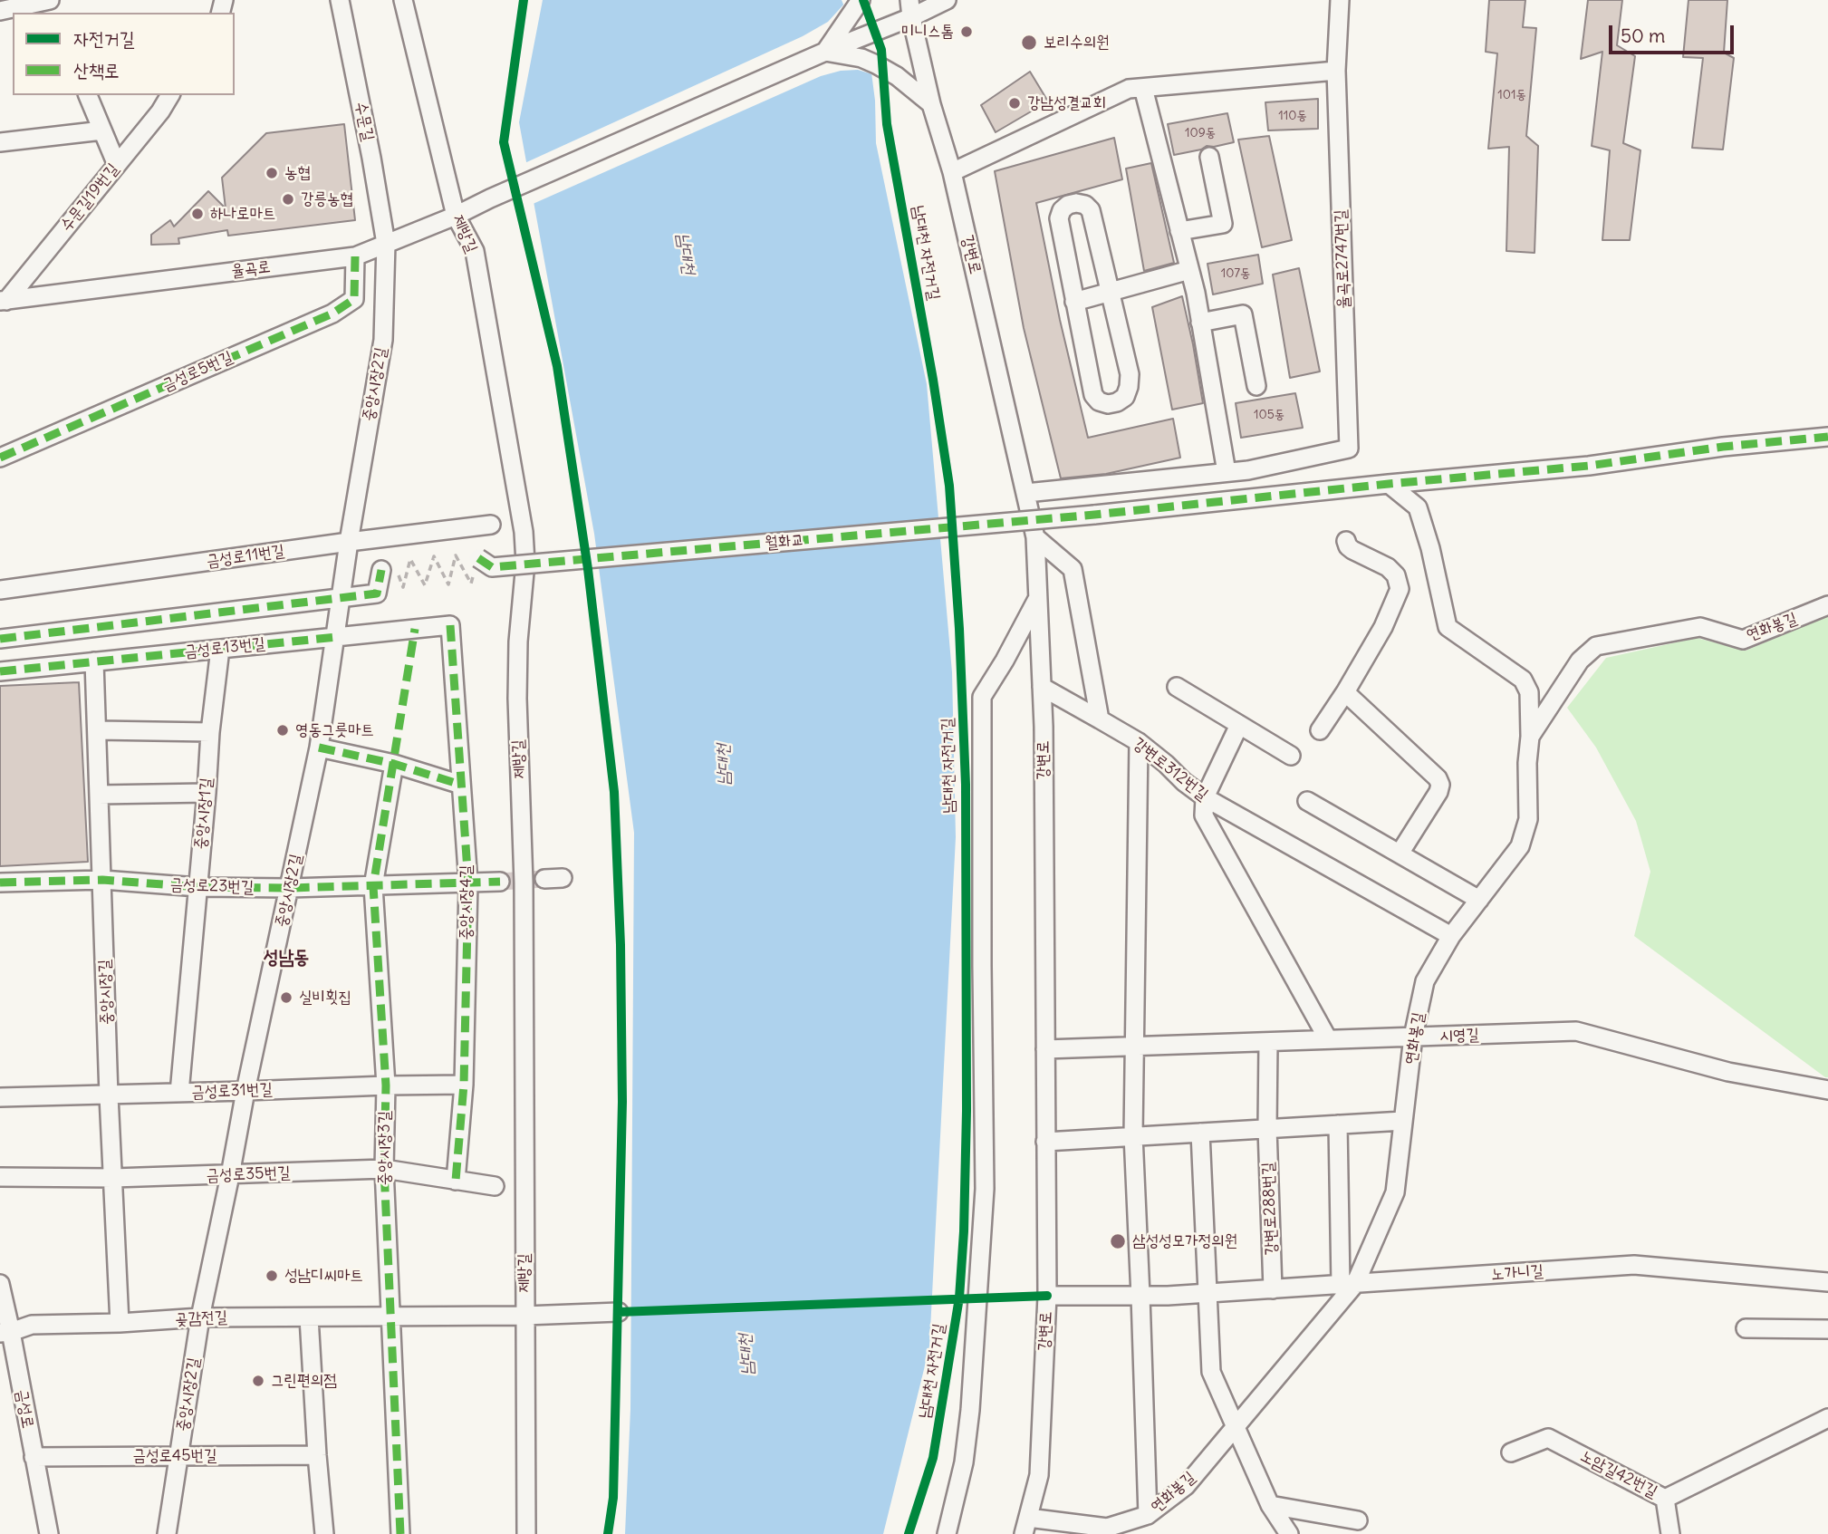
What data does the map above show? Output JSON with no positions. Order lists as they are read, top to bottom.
{
  "streets": {
    "street": [
      "수문길",
      "수문길19번길",
      "제방길",
      "강변로",
      "율곡로2747번길",
      "율곡로",
      "금성로5번길",
      "중앙시장2길",
      "월화교",
      "금성로11번길",
      "연화봉길",
      "금성로13번길",
      "강변로312번길",
      "중앙시장1길",
      "금성로23번길",
      "중앙시장4길",
      "중앙시장길",
      "시영길",
      "금성로31번길",
      "중앙시장3길",
      "금성로35번길",
      "강변로288번길",
      "노가니길",
      "곶감전길",
      "금성로",
      "금성로45번길",
      "노암길42번길"
    ],
    "cycle path": ["남대천 자전거길"]
  },
  "crossings": [
    ["수문길", "율곡로"],
    ["수문길", "중앙시장2길"],
    ["수문길19번길", "율곡로"],
    ["제방길", "율곡로"],
    ["제방길", "곶감전길"],
    ["강변로", "율곡로"],
    ["강변로", "연화봉길"],
    ["강변로", "강변로312번길"],
    ["강변로", "시영길"],
    ["강변로", "노가니길"],
    ["율곡로", "금성로5번길"],
    ["율곡로", "중앙시장2길"],
    ["중앙시장2길", "금성로11번길"],
    ["중앙시장2길", "금성로13번길"],
    ["중앙시장2길", "금성로23번길"],
    ["중앙시장2길", "금성로31번길"],
    ["중앙시장2길", "금성로35번길"],
    ["중앙시장2길", "곶감전길"],
    ["중앙시장2길", "금성로45번길"],
    ["연화봉길", "강변로312번길"],
    ["연화봉길", "시영길"],
    ["연화봉길", "노가니길"],
    ["금성로13번길", "중앙시장1길"],
    ["금성로13번길", "중앙시장4길"],
    ["금성로13번길", "중앙시장길"],
    ["중앙시장1길", "금성로23번길"],
    ["중앙시장1길", "금성로31번길"],
    ["금성로23번길", "중앙시장4길"],
    ["금성로23번길", "중앙시장길"],
    ["금성로23번길", "중앙시장3길"],
    ["중앙시장4길", "금성로31번길"],
    ["중앙시장4길", "금성로35번길"],
    ["중앙시장길", "금성로31번길"],
    ["중앙시장길", "금성로35번길"],
    ["중앙시장길", "곶감전길"],
    ["시영길", "강변로288번길"],
    ["금성로31번길", "중앙시장3길"],
    ["중앙시장3길", "금성로35번길"],
    ["중앙시장3길", "곶감전길"],
    ["강변로288번길", "노가니길"],
    ["곶감전길", "금성로"],
    ["금성로", "금성로45번길"]
  ],
  "districts": ["성남동"],
  "water": ["남대천"],
  "places": [
    "미니스톰",
    "보리수의원",
    "강남성결교회",
    "농협",
    "강릉농협",
    "하나로마트",
    "영동그릇마트",
    "실비횟집",
    "삼성성모가정의원",
    "성남디씨마트",
    "그린편의점"
  ],
  "house_numbers": [
    "101동",
    "110동",
    "109동",
    "107동",
    "105동"
  ],
  "legend": ["자전거길", "산책로"],
  "scale_bar": "50 m"
}
